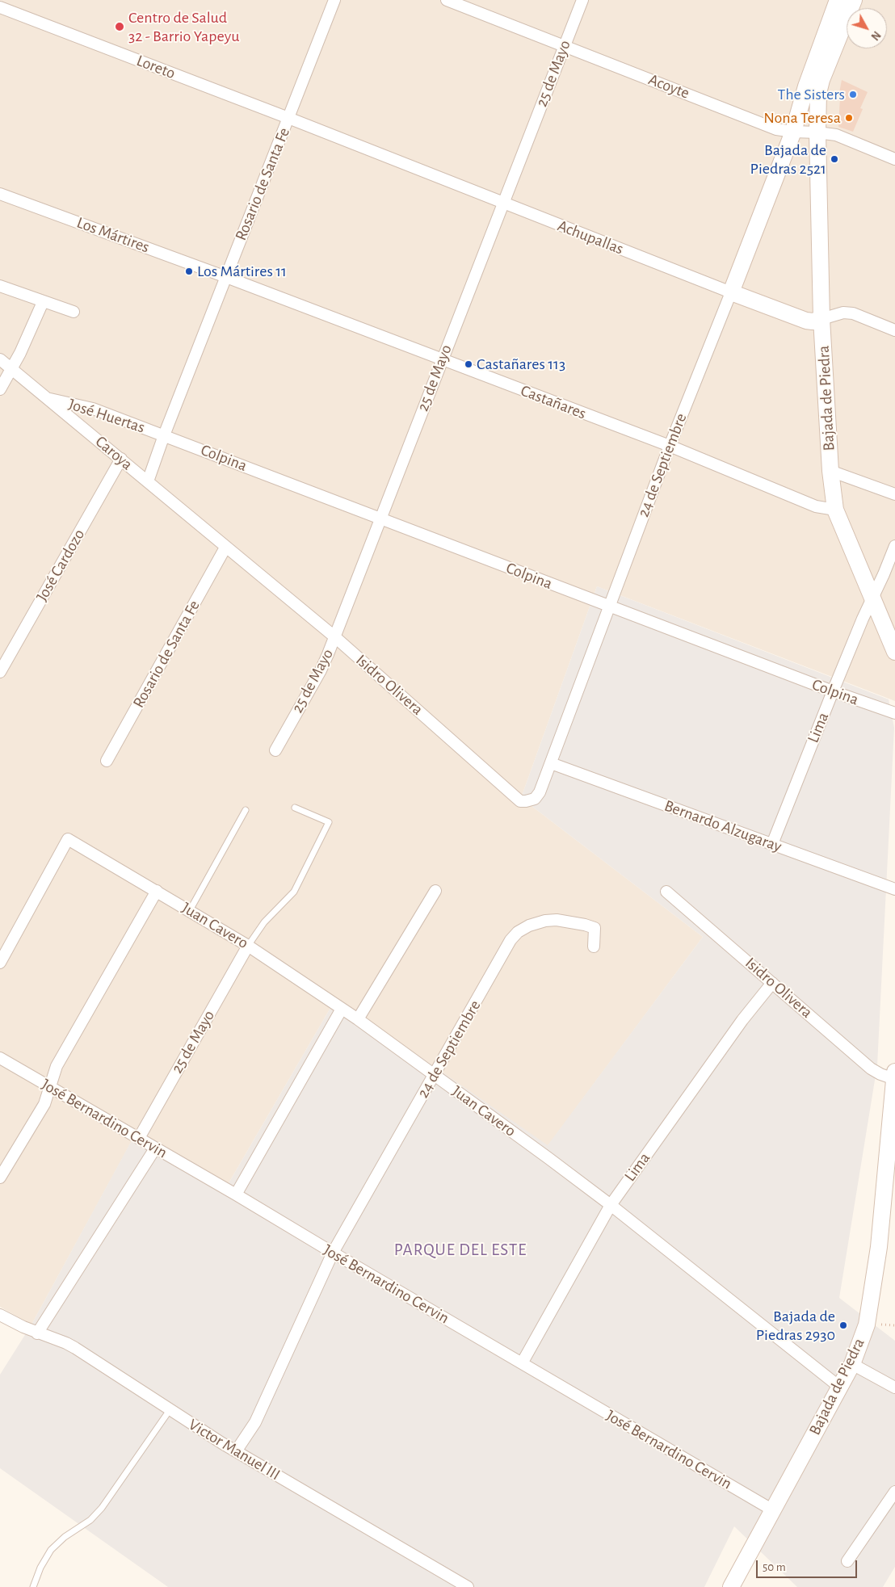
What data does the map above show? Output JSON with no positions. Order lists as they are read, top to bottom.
{
  "streets": {
    "main road": ["Achupallas", "Bajada de Piedra", "24 de Septiembre"],
    "street": [
      "Loreto",
      "25 de Mayo",
      "Acoyte",
      "Rosario de Santa Fe",
      "Los Mártires",
      "Castañares",
      "José Huertas",
      "Caroya",
      "Colpina",
      "José Cardozo",
      "Isidro Olivera",
      "Lima",
      "Bernardo Alzugaray",
      "Juan Cavero",
      "José Bernardino Cervin",
      "Victor Manuel III"
    ]
  },
  "crossings": [
    ["Loreto", "Rosario de Santa Fe"],
    ["Loreto", "Achupallas"],
    ["25 de Mayo", "Acoyte"],
    ["25 de Mayo", "Achupallas"],
    ["25 de Mayo", "Castañares"],
    ["25 de Mayo", "Colpina"],
    ["25 de Mayo", "Isidro Olivera"],
    ["25 de Mayo", "Juan Cavero"],
    ["25 de Mayo", "José Bernardino Cervin"],
    ["Acoyte", "Bajada de Piedra"],
    ["Acoyte", "24 de Septiembre"],
    ["Rosario de Santa Fe", "Los Mártires"],
    ["Rosario de Santa Fe", "Achupallas"],
    ["Rosario de Santa Fe", "Castañares"],
    ["Rosario de Santa Fe", "José Huertas"],
    ["Rosario de Santa Fe", "Caroya"],
    ["Rosario de Santa Fe", "Colpina"],
    ["Rosario de Santa Fe", "Isidro Olivera"],
    ["Los Mártires", "Castañares"],
    ["Achupallas", "Bajada de Piedra"],
    ["Achupallas", "24 de Septiembre"],
    ["Bajada de Piedra", "Castañares"],
    ["Bajada de Piedra", "Isidro Olivera"],
    ["Bajada de Piedra", "Lima"],
    ["Bajada de Piedra", "Juan Cavero"],
    ["Bajada de Piedra", "José Bernardino Cervin"],
    ["Castañares", "24 de Septiembre"],
    ["José Huertas", "Caroya"],
    ["José Huertas", "Colpina"],
    ["Caroya", "José Cardozo"],
    ["Caroya", "Isidro Olivera"],
    ["Colpina", "24 de Septiembre"],
    ["Colpina", "Lima"],
    ["24 de Septiembre", "Isidro Olivera"],
    ["24 de Septiembre", "Bernardo Alzugaray"],
    ["24 de Septiembre", "Juan Cavero"],
    ["24 de Septiembre", "José Bernardino Cervin"],
    ["24 de Septiembre", "Victor Manuel III"],
    ["Isidro Olivera", "Lima"],
    ["Lima", "Bernardo Alzugaray"],
    ["Lima", "Juan Cavero"],
    ["Lima", "José Bernardino Cervin"]
  ],
  "districts": ["PARQUE DEL ESTE"],
  "places": [
    "Centro de Salud 32 - Barrio Yapeyu",
    "The Sisters",
    "Nona Teresa",
    "Bajada de Piedras 2521",
    "Los Mártires 11",
    "Castañares 113",
    "Bajada de Piedras 2930"
  ],
  "scale_bar": "50 m",
  "north": "bottom right"
}
